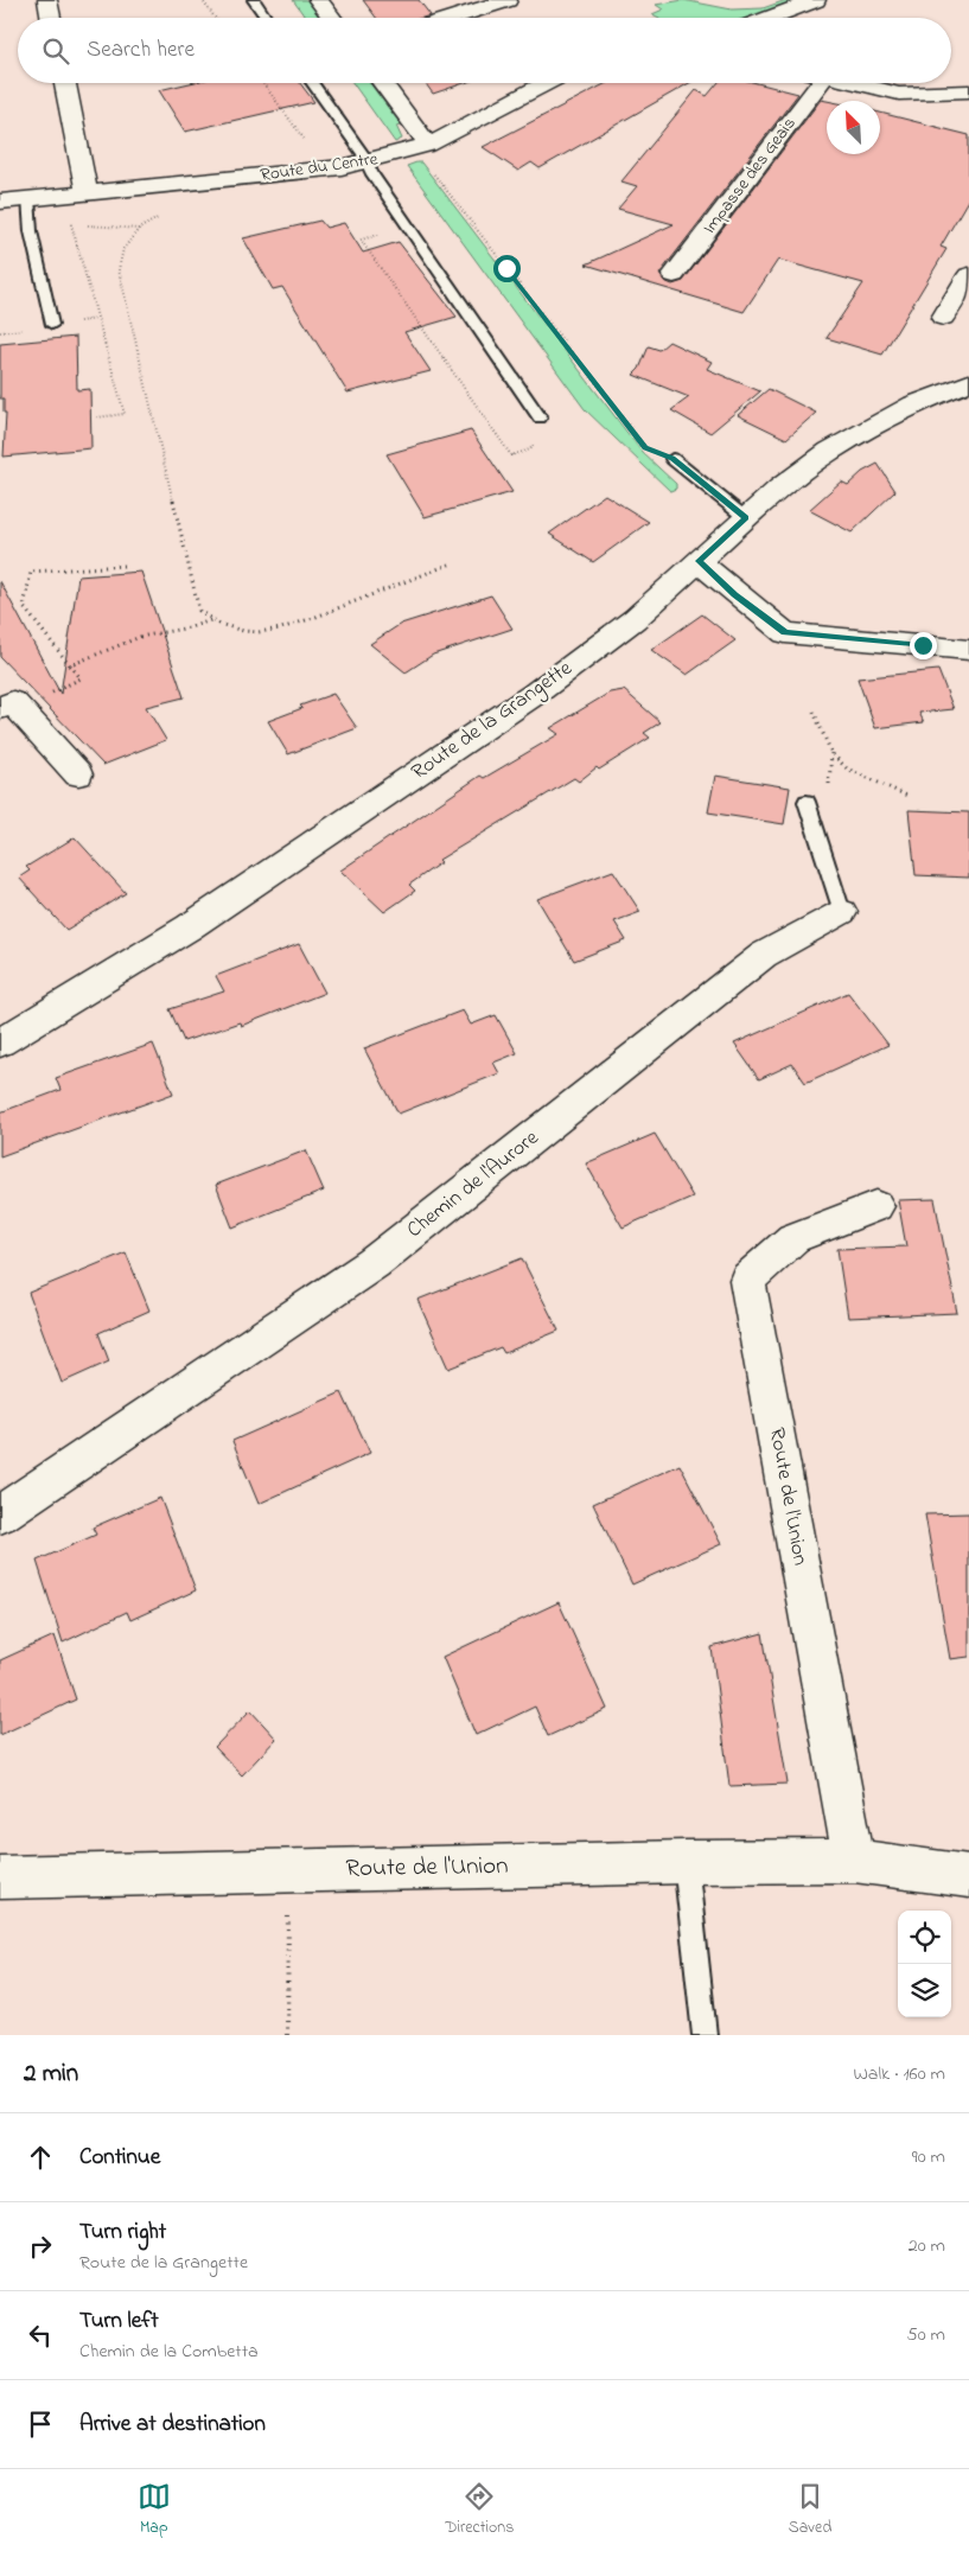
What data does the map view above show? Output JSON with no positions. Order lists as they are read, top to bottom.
{
  "streets": {
    "street": [
      "Route du Centre",
      "Impasse des Geais",
      "Route de la Grangette",
      "Chemin de l'Aurore",
      "Route de l'Union"
    ]
  },
  "north": "top left",
  "page": {
    "search": "Search here",
    "heading": ["2 min", "Walk · 160 m"],
    "list": [
      ["Continue", "90 m"],
      ["Turn right", "Route de la Grangette", "20 m"],
      ["Turn left", "Chemin de la Combetta", "50 m"],
      "Arrive at destination"
    ],
    "nav": ["Map", "Directions", "Saved"]
  }
}
